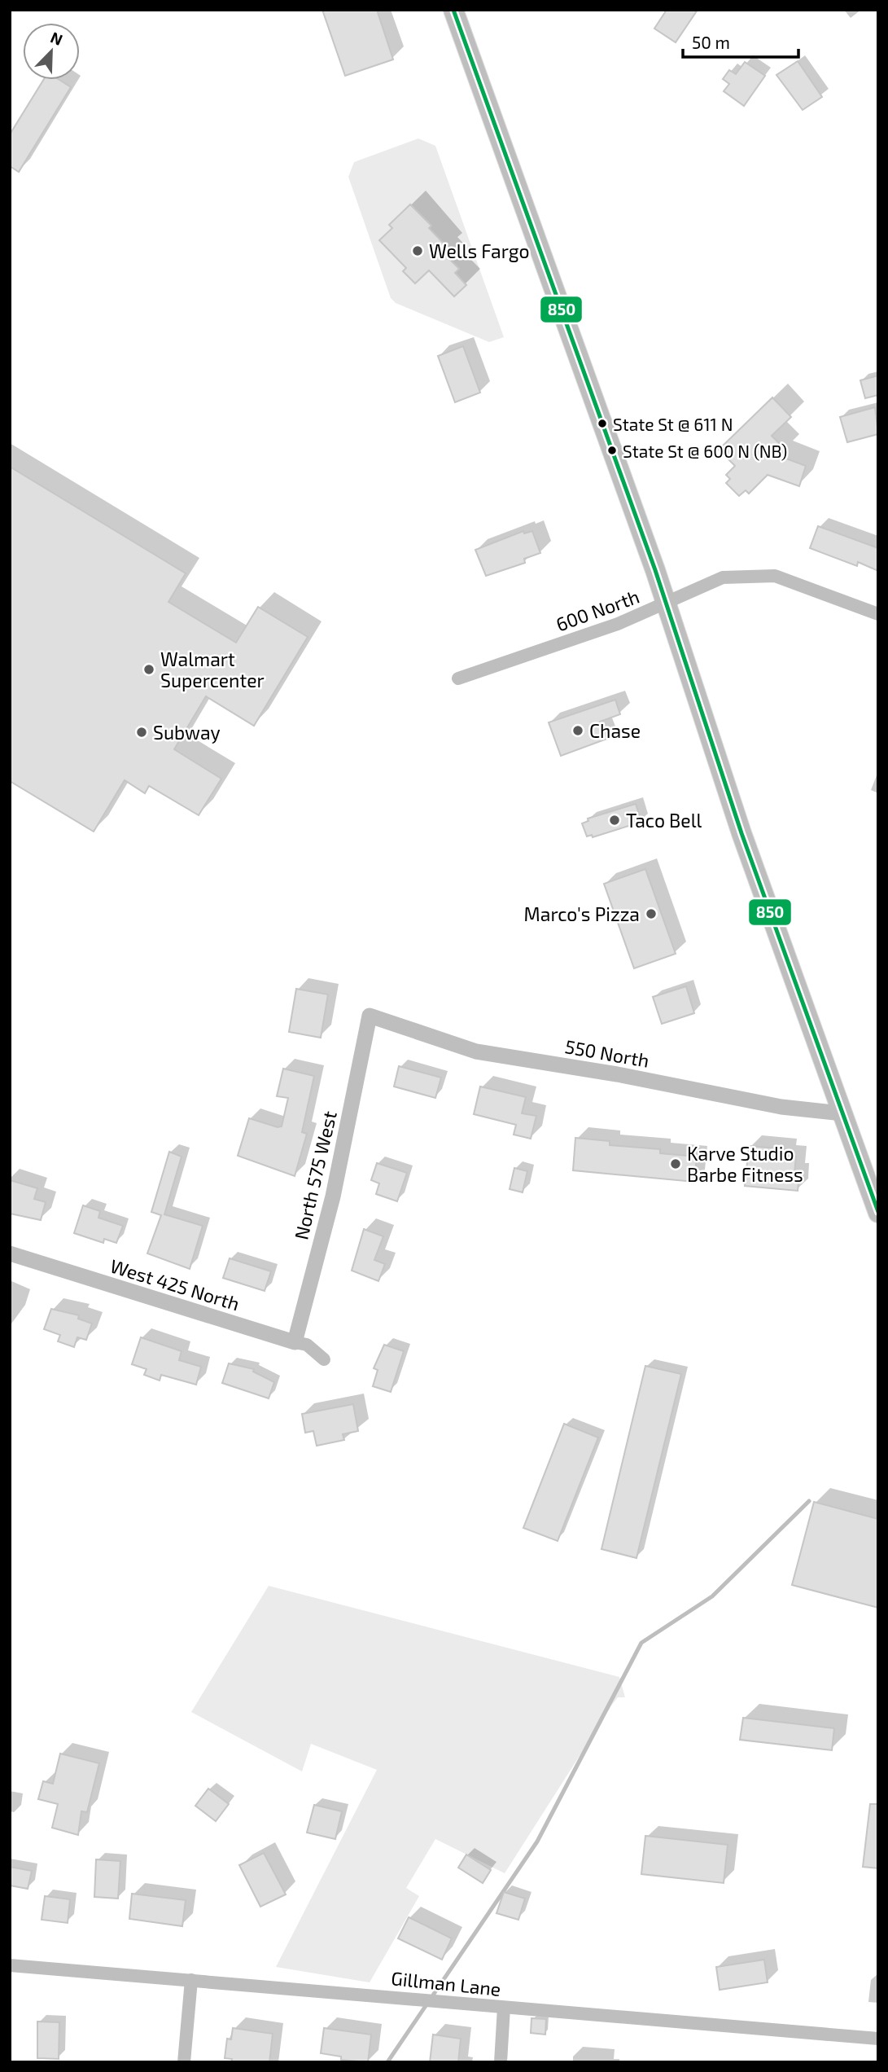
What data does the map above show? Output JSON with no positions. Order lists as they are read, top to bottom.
{
  "streets": {
    "street": [
      "600 North",
      "550 North",
      "North 575 West",
      "West 425 North",
      "Gillman Lane"
    ]
  },
  "crossings": [
    ["550 North", "North 575 West"],
    ["North 575 West", "West 425 North"]
  ],
  "places": [
    "Wells Fargo",
    "State St @ 611 N",
    "State St @ 600 N (NB)",
    "Walmart Supercenter",
    "Chase",
    "Subway",
    "Taco Bell",
    "Marco's Pizza",
    "Karve Studio Barbe Fitness"
  ],
  "lines": ["transit line 850"],
  "scale_bar": "50 m",
  "north": "top right"
}
